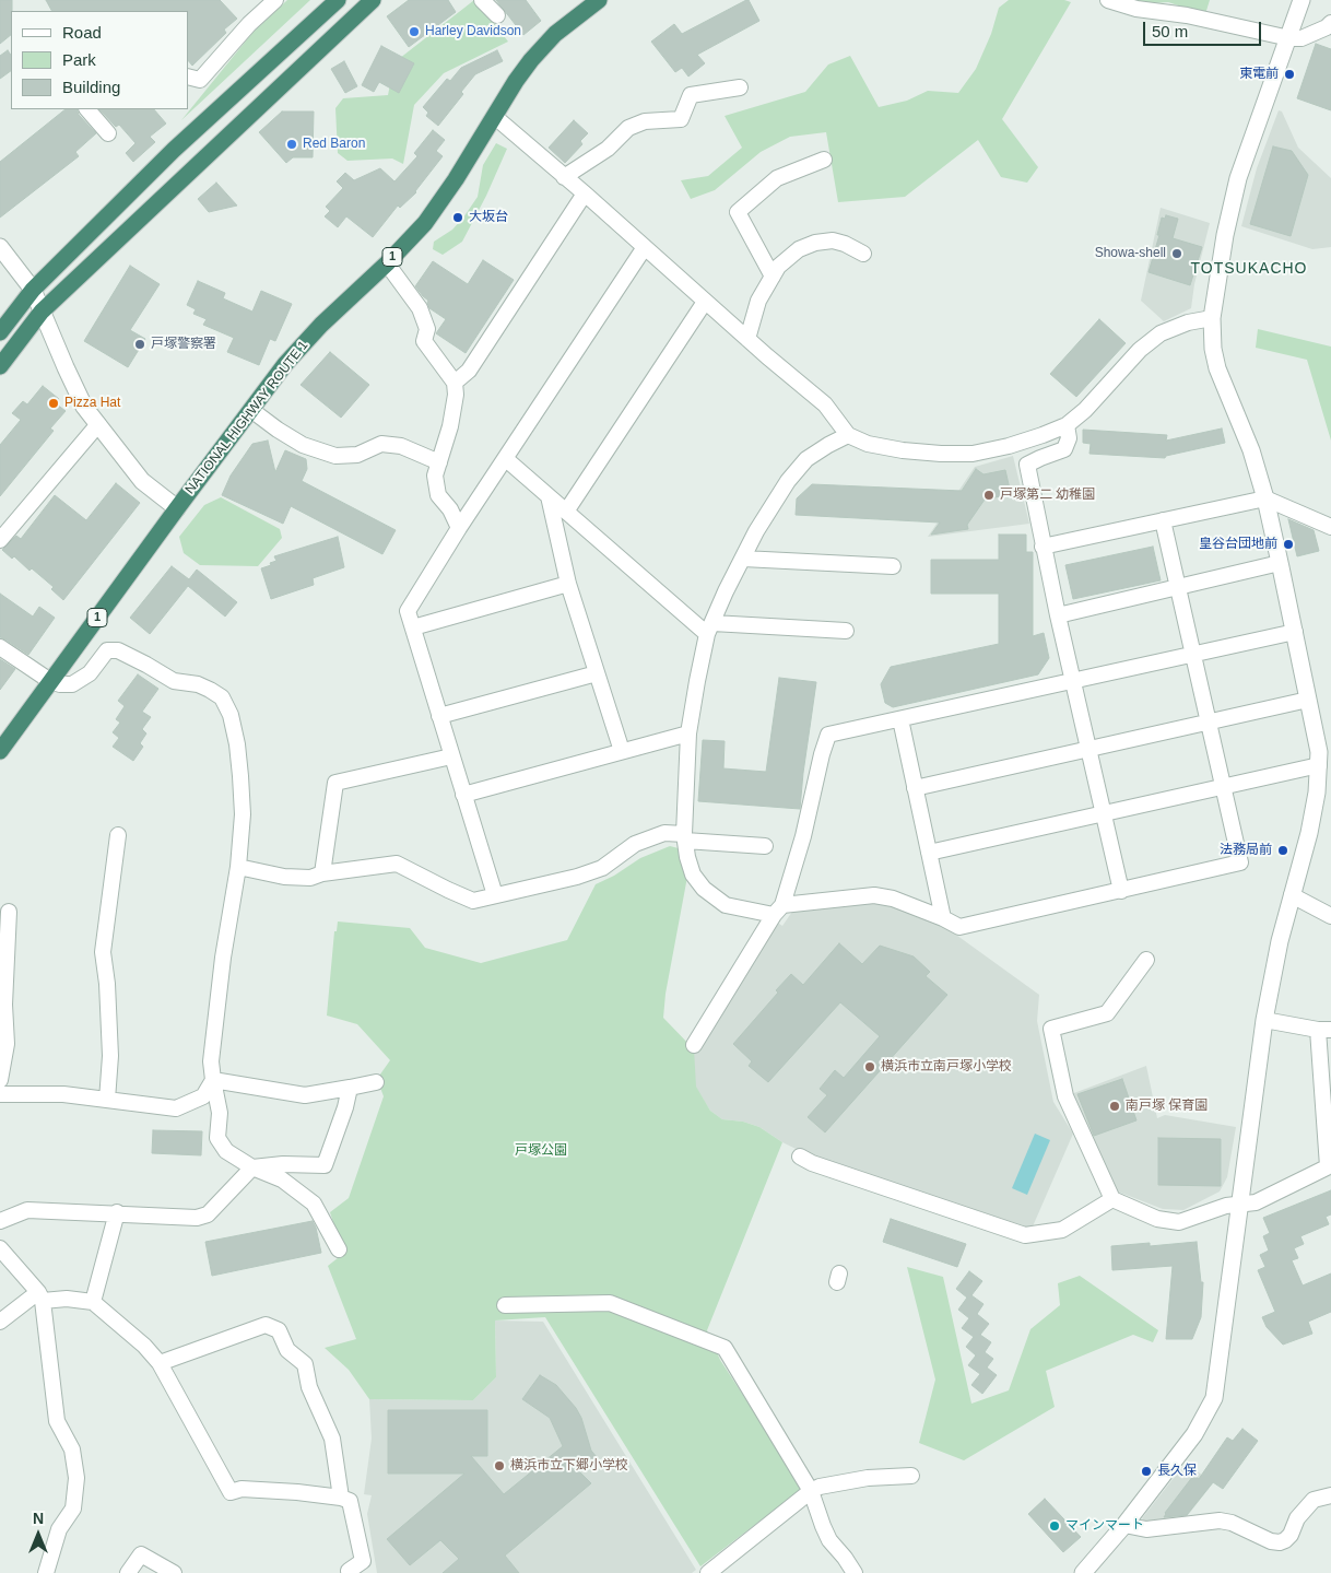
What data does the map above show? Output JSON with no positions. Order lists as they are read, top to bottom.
{
  "streets": {
    "highway": ["1", "NATIONAL HIGHWAY ROUTE 1"]
  },
  "districts": ["TOTSUKACHO"],
  "parks": ["戸塚公園"],
  "places": [
    "Harley Davidson",
    "東電前",
    "Red Baron",
    "大坂台",
    "Showa-shell",
    "戸塚警察署",
    "Pizza Hat",
    "戸塚第二 幼稚園",
    "皇谷台団地前",
    "法務局前",
    "横浜市立南戸塚小学校",
    "南戸塚 保育園",
    "横浜市立下郷小学校",
    "長久保",
    "マインマート"
  ],
  "legend": ["Road", "Park", "Building"],
  "scale_bar": "50 m",
  "north": "top"
}
